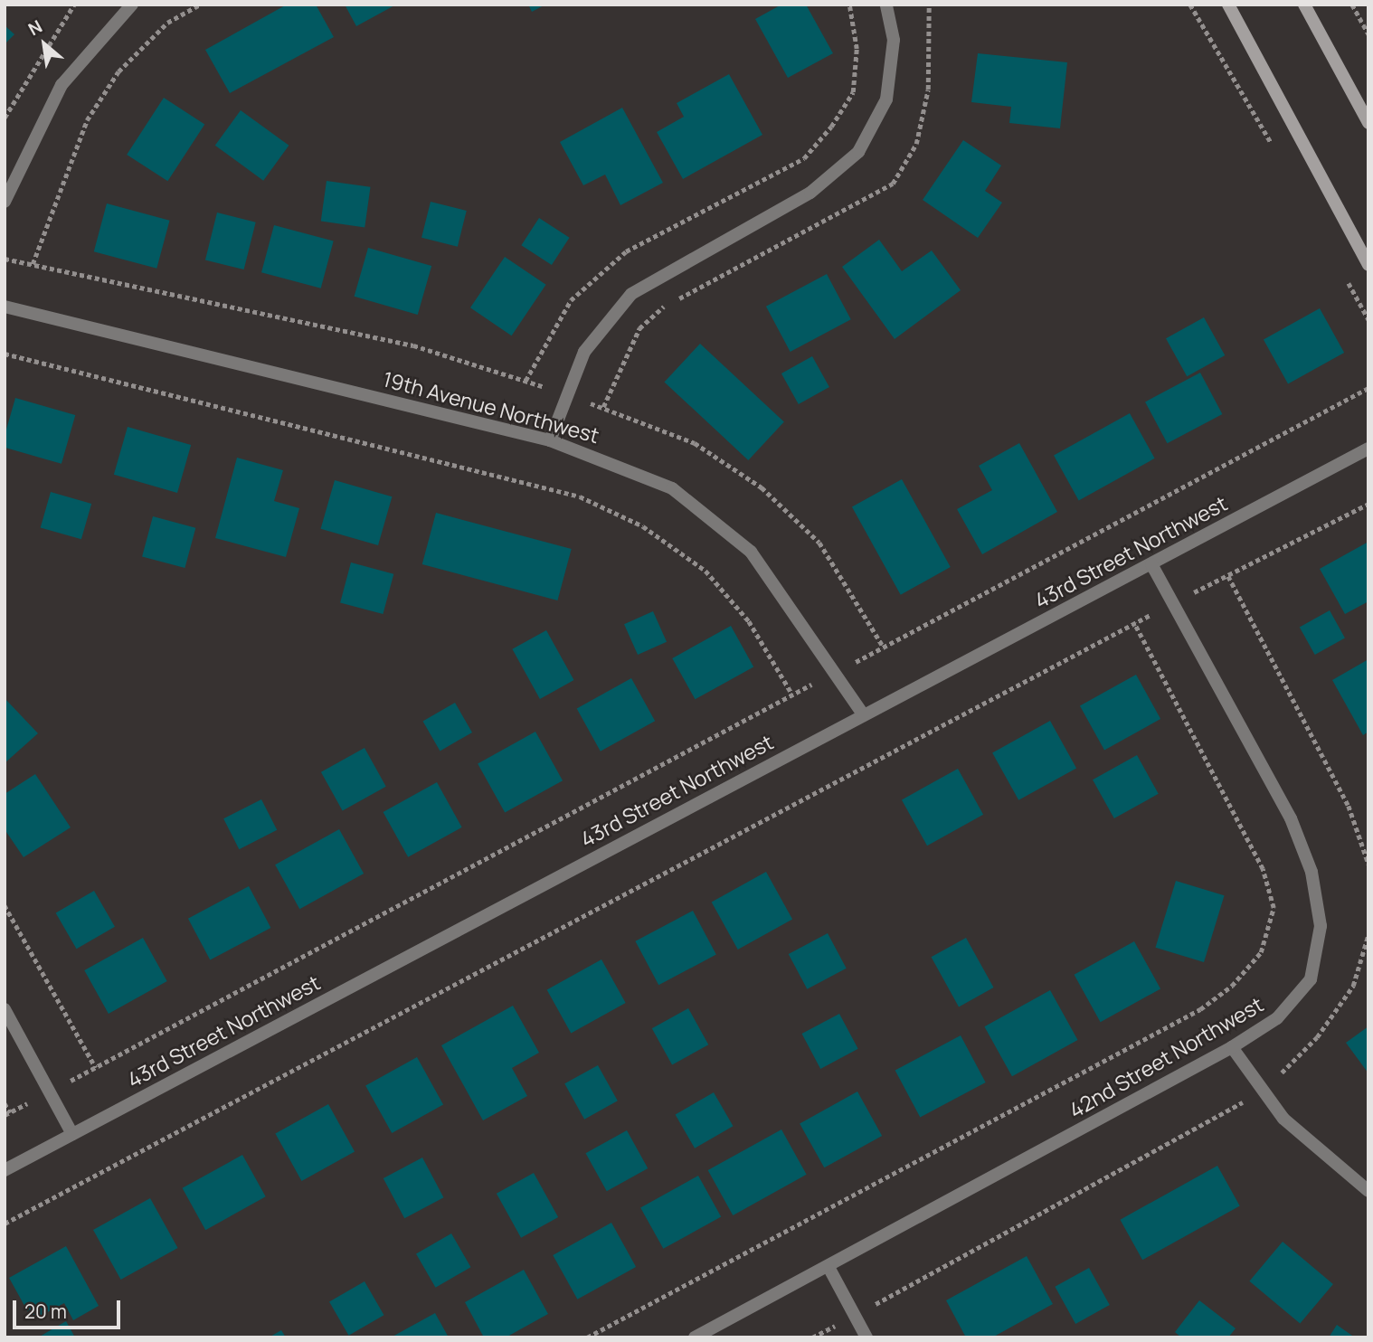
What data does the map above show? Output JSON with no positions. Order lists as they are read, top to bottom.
{
  "streets": {
    "street": ["19th Avenue Northwest", "43rd Street Northwest", "42nd Street Northwest"]
  },
  "crossings": [
    ["19th Avenue Northwest", "43rd Street Northwest"],
    ["43rd Street Northwest", "42nd Street Northwest"]
  ],
  "scale_bar": "20 m",
  "north": "top left"
}
